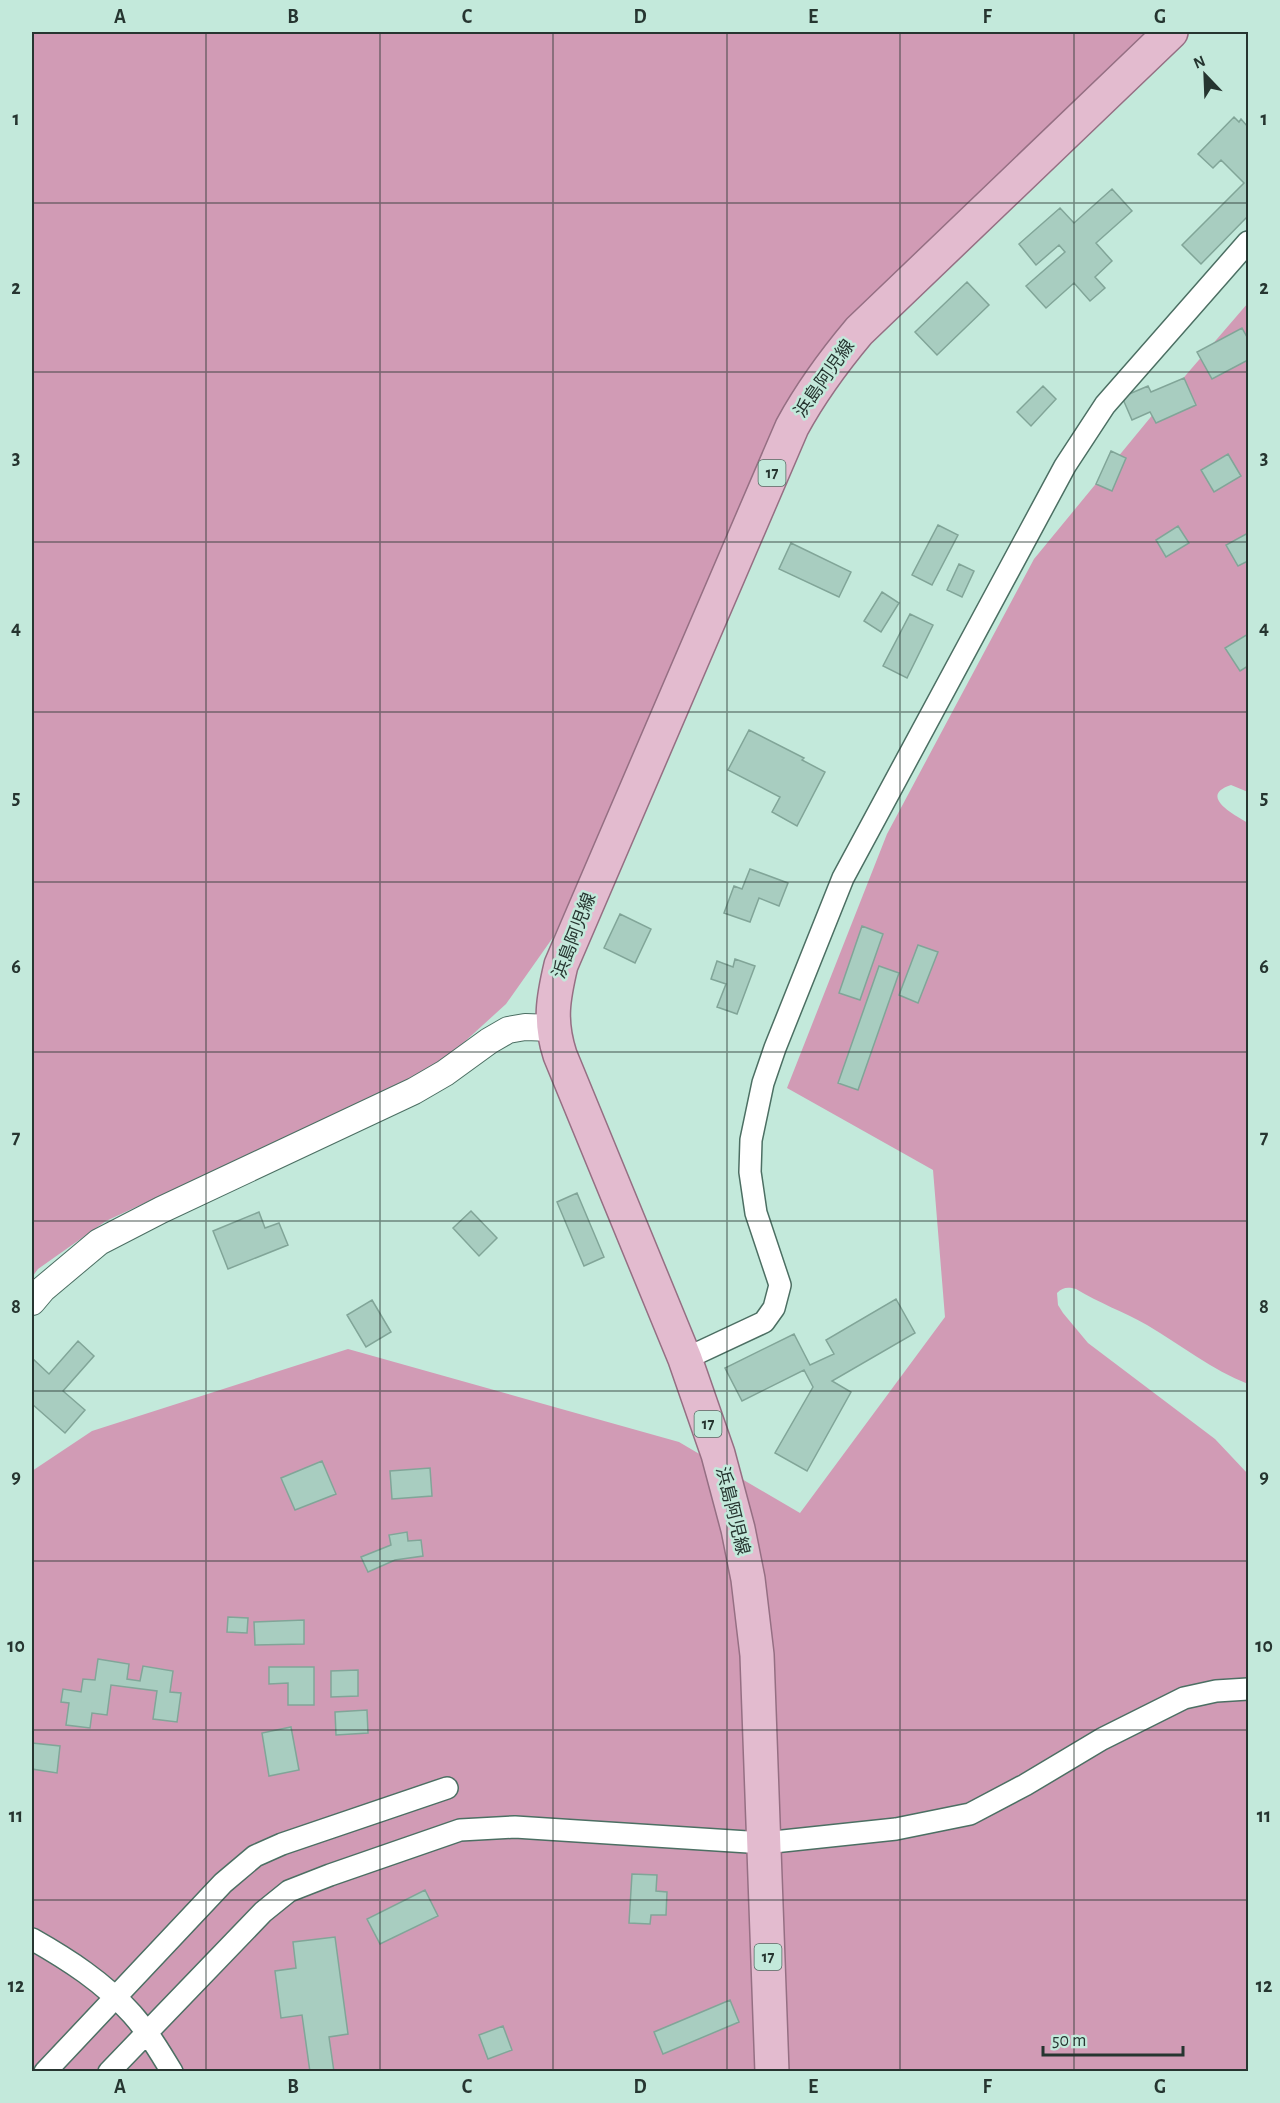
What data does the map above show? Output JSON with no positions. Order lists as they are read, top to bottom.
{
  "streets": {
    "main road": ["浜島阿児線", "17"]
  },
  "scale_bar": "50 m",
  "north": "top left",
  "grid": {
    "columns": [
      "A",
      "B",
      "C",
      "D",
      "E",
      "F",
      "G"
    ],
    "rows": [
      "1",
      "2",
      "3",
      "4",
      "5",
      "6",
      "7",
      "8",
      "9",
      "10",
      "11",
      "12"
    ]
  }
}
